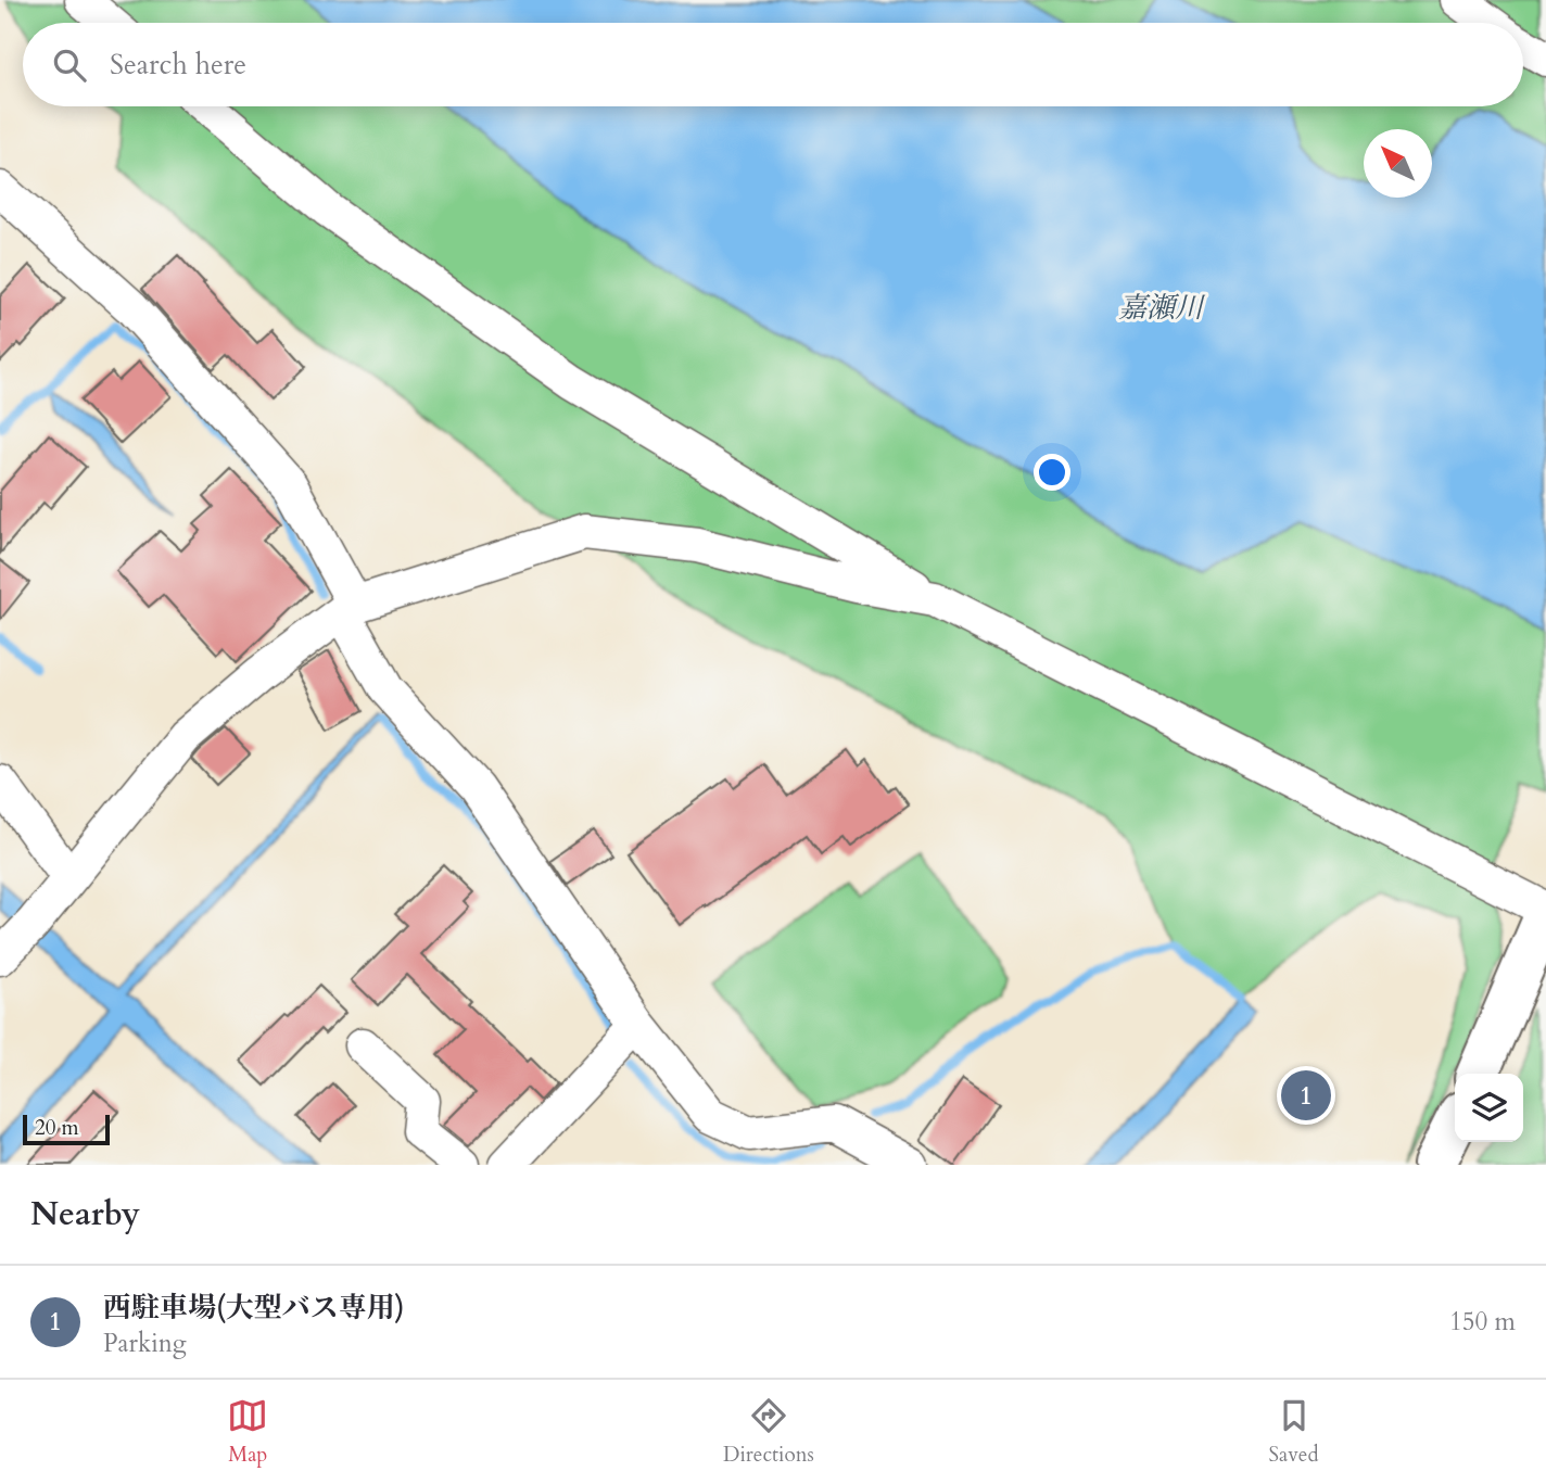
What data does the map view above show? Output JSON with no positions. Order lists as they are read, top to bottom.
{
  "water": ["嘉瀬川"],
  "scale_bar": "20 m",
  "north": "top left",
  "page": {
    "search": "Search here",
    "pins": "1",
    "scale": "20 m",
    "heading": "Nearby",
    "list": [
      {
        "mark": "1",
        "name": "西駐車場(大型バス専用)",
        "note": "Parking",
        "value": "150 m"
      }
    ],
    "nav": ["Map", "Directions", "Saved"]
  }
}
